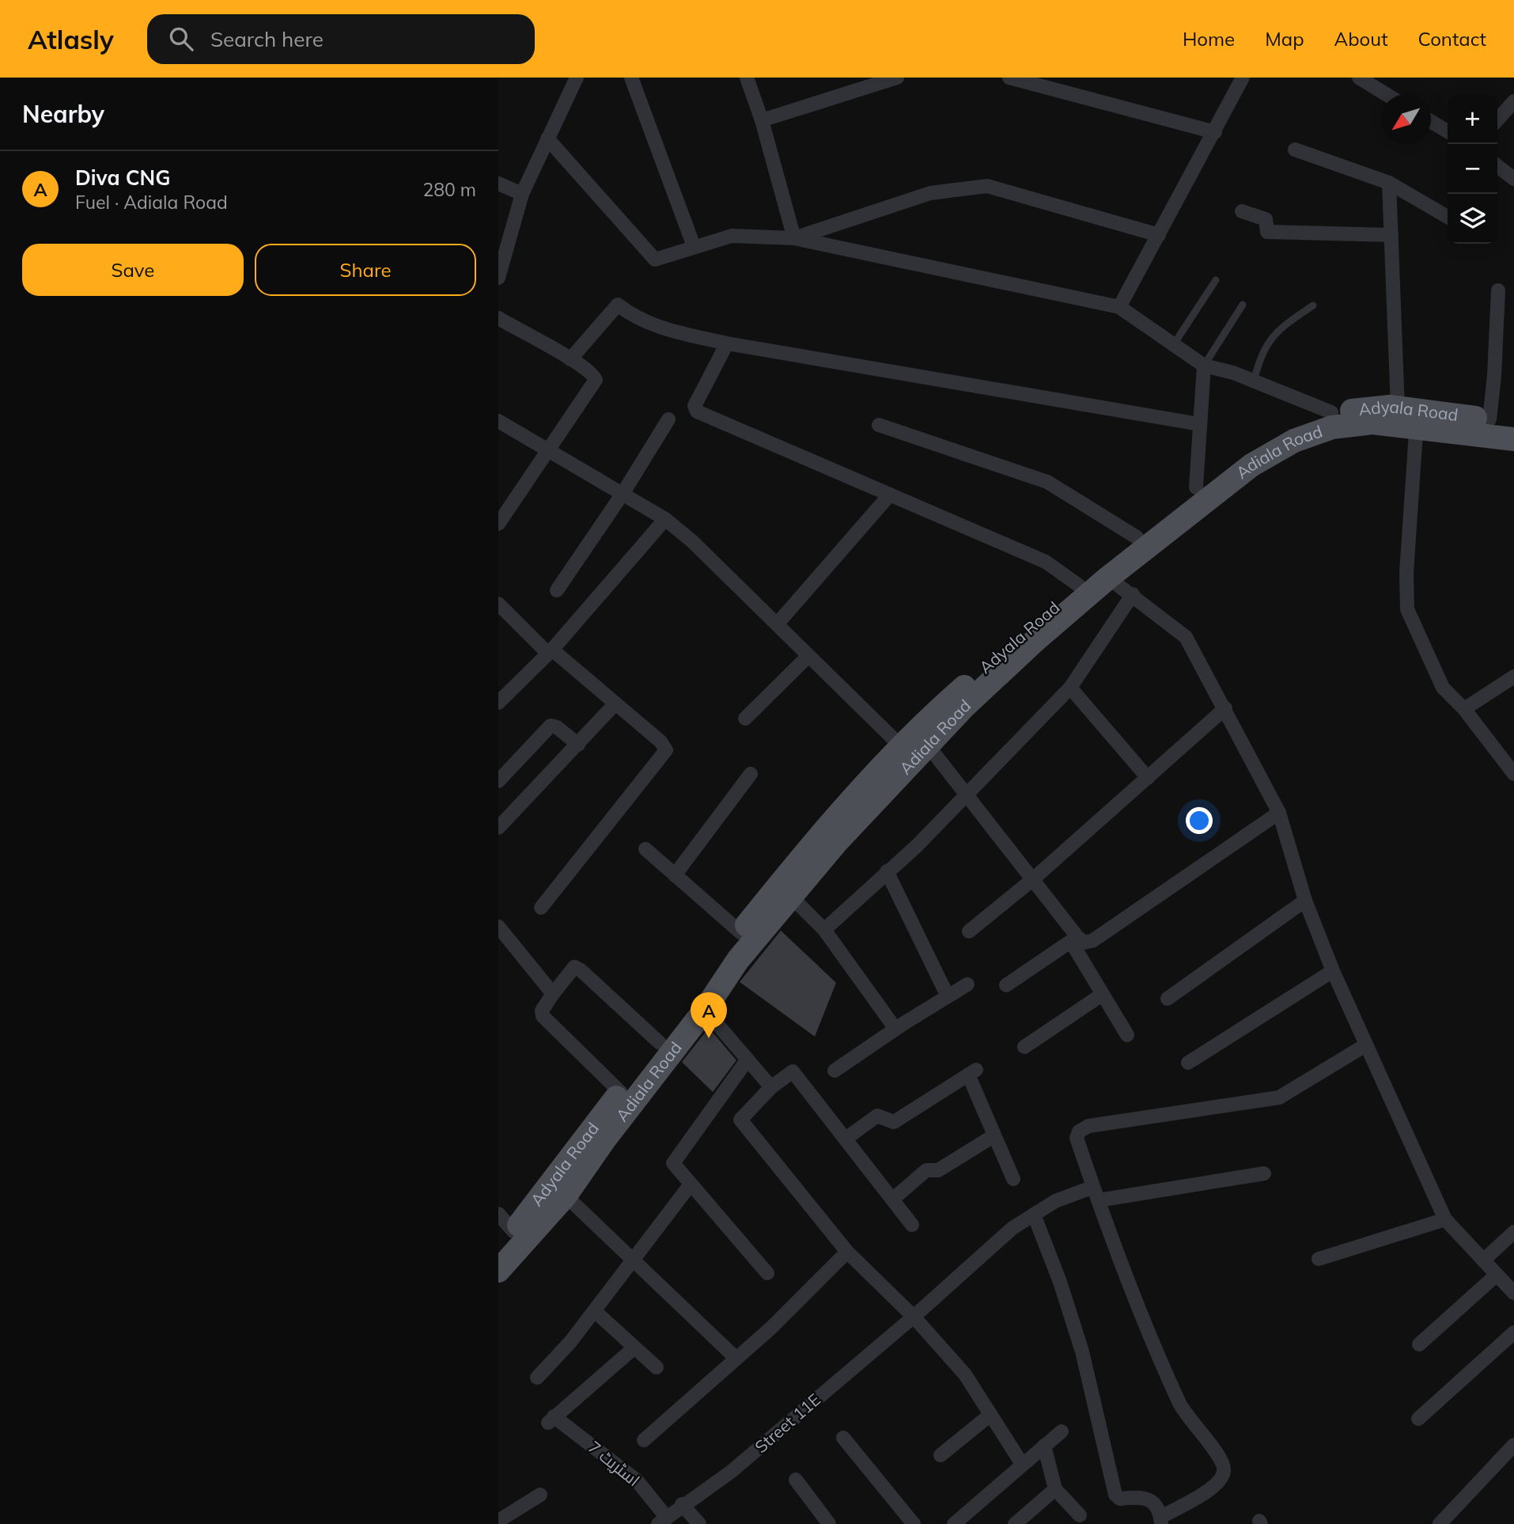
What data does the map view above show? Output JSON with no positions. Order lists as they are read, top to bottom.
{
  "streets": {
    "main road": ["Adyala Road", "Adiala Road"],
    "street": ["Street 11E", "اسٹریٹ 7"]
  },
  "crossings": [
    ["Adyala Road", "Adiala Road"],
    ["Street 11E", "اسٹریٹ 7"]
  ],
  "north": "bottom left",
  "page": {
    "header": "Atlasly",
    "search": "Search here",
    "nav": [
      "Home",
      "Map",
      "About",
      "Contact"
    ],
    "heading": "Nearby",
    "map_buttons": ["+", "−"],
    "list": [
      {
        "mark": "A",
        "name": "Diva CNG",
        "note": "Fuel · Adiala Road",
        "value": "280 m"
      }
    ],
    "buttons": ["Save", "Share"],
    "pins": "A"
  }
}
